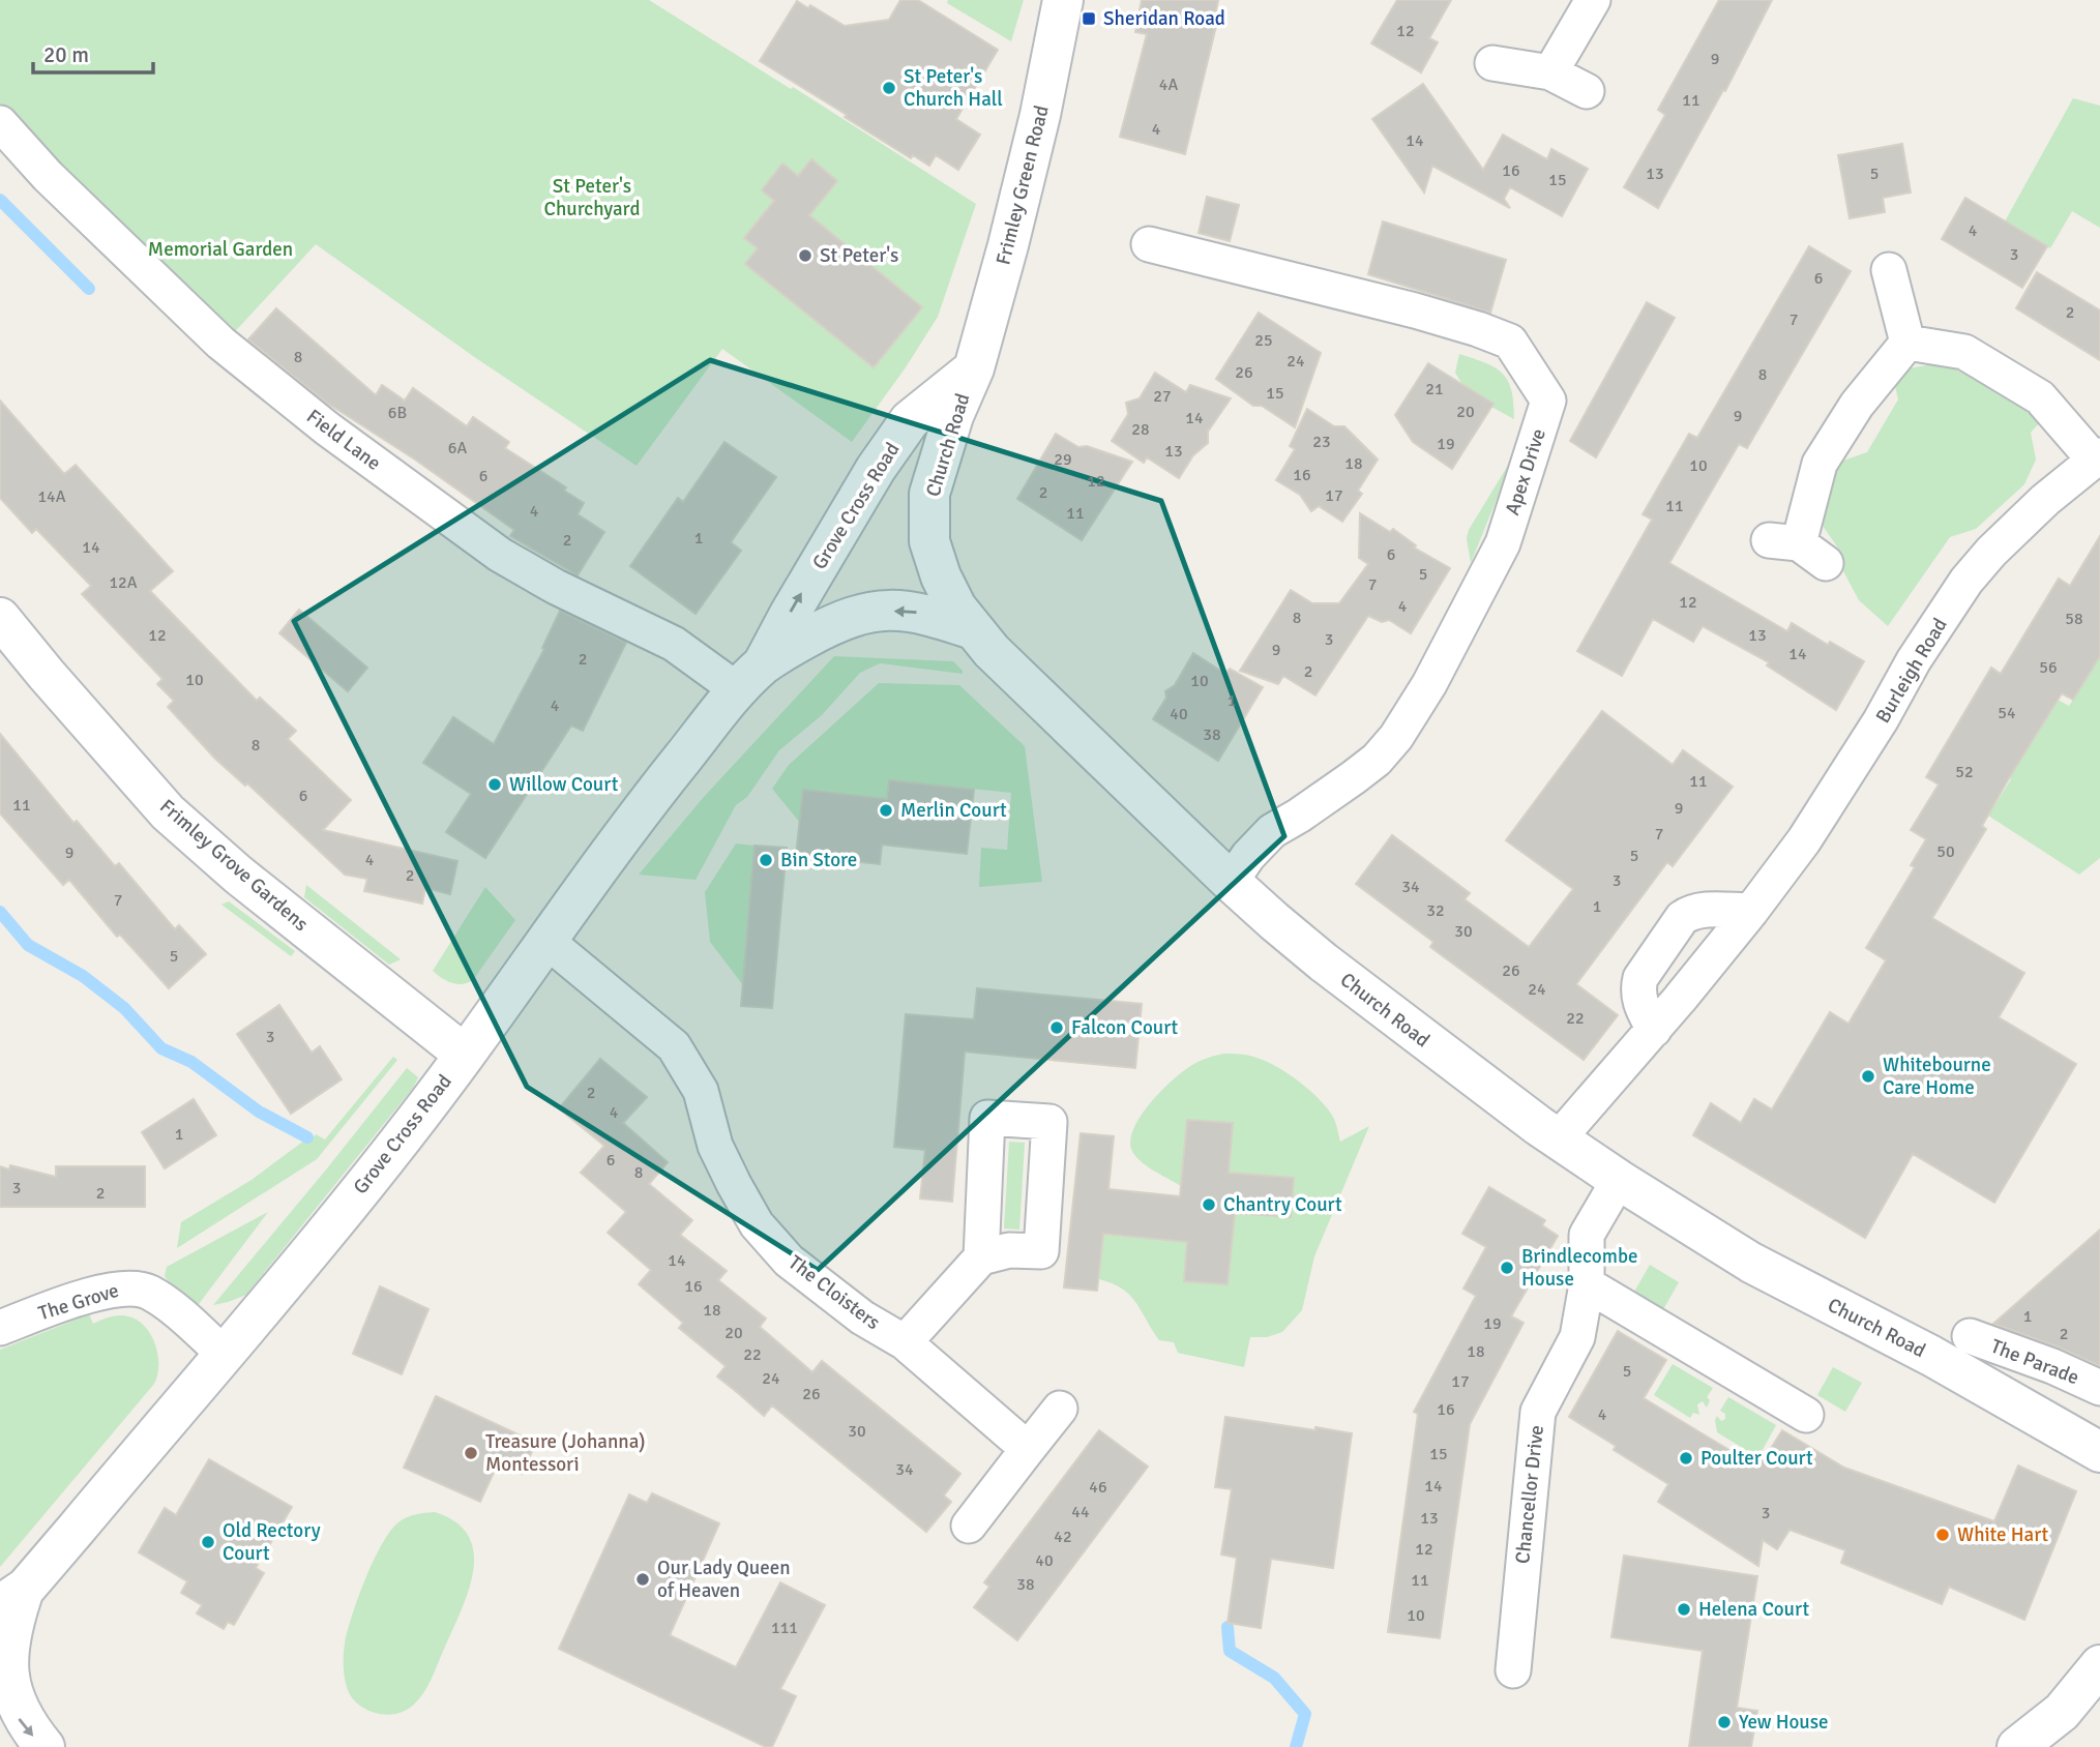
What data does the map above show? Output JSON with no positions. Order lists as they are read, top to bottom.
{
  "streets": {
    "main road": [
      "Frimley Green Road",
      "Church Road",
      "Grove Cross Road",
      "Frimley Grove Gardens"
    ],
    "street": [
      "Field Lane",
      "Apex Drive",
      "Burleigh Road",
      "The Cloisters",
      "The Grove",
      "The Parade",
      "Chancellor Drive"
    ]
  },
  "crossings": [
    ["Frimley Green Road", "Church Road"],
    ["Frimley Green Road", "Grove Cross Road"],
    ["Field Lane", "Grove Cross Road"],
    ["Church Road", "Apex Drive"],
    ["Church Road", "Grove Cross Road"],
    ["Church Road", "Burleigh Road"],
    ["Church Road", "Chancellor Drive"],
    ["Grove Cross Road", "Frimley Grove Gardens"],
    ["Grove Cross Road", "The Cloisters"],
    ["Grove Cross Road", "The Grove"]
  ],
  "parks": ["St Peter's Churchyard", "Memorial Garden"],
  "places": {
    "transit": ["Sheridan Road"],
    "other": [
      "St Peter's Church Hall",
      "St Peter's",
      "Willow Court",
      "Merlin Court",
      "Bin Store",
      "Falcon Court",
      "Whitebourne Care Home",
      "Chantry Court",
      "Brindlecombe House",
      "Treasure (Johanna) Montessori",
      "Poulter Court",
      "White Hart",
      "Old Rectory Court",
      "Our Lady Queen of Heaven",
      "Helena Court",
      "Yew House"
    ]
  },
  "house_numbers": [
    "12",
    "9",
    "4A",
    "11",
    "4",
    "14",
    "16",
    "13",
    "5",
    "15",
    "4",
    "3",
    "6",
    "2",
    "7",
    "25",
    "8",
    "24",
    "26",
    "8",
    "21",
    "15",
    "27",
    "20",
    "6B",
    "9",
    "14",
    "28",
    "23",
    "19",
    "6A",
    "13",
    "29",
    "18",
    "10",
    "16",
    "6",
    "12",
    "2",
    "17",
    "14A",
    "11",
    "4",
    "11",
    "1",
    "2",
    "14",
    "6",
    "5",
    "12A",
    "7",
    "12",
    "4",
    "8",
    "58",
    "12",
    "13",
    "3",
    "9",
    "14",
    "2",
    "56",
    "2",
    "10",
    "10",
    "1",
    "4",
    "54",
    "40",
    "38",
    "8",
    "52",
    "11",
    "6",
    "11",
    "9",
    "7",
    "50",
    "9",
    "5",
    "4",
    "2",
    "3",
    "34",
    "7",
    "1",
    "32",
    "30",
    "5",
    "26",
    "24",
    "22",
    "3",
    "2",
    "4",
    "1",
    "6",
    "8",
    "3",
    "2",
    "14",
    "16",
    "18",
    "1",
    "19",
    "20",
    "2",
    "18",
    "22",
    "5",
    "24",
    "17",
    "26",
    "16",
    "4",
    "30",
    "15",
    "34",
    "14",
    "46",
    "44",
    "3",
    "13",
    "42",
    "12",
    "40",
    "11",
    "38",
    "10",
    "111"
  ],
  "scale_bar": "20 m"
}
